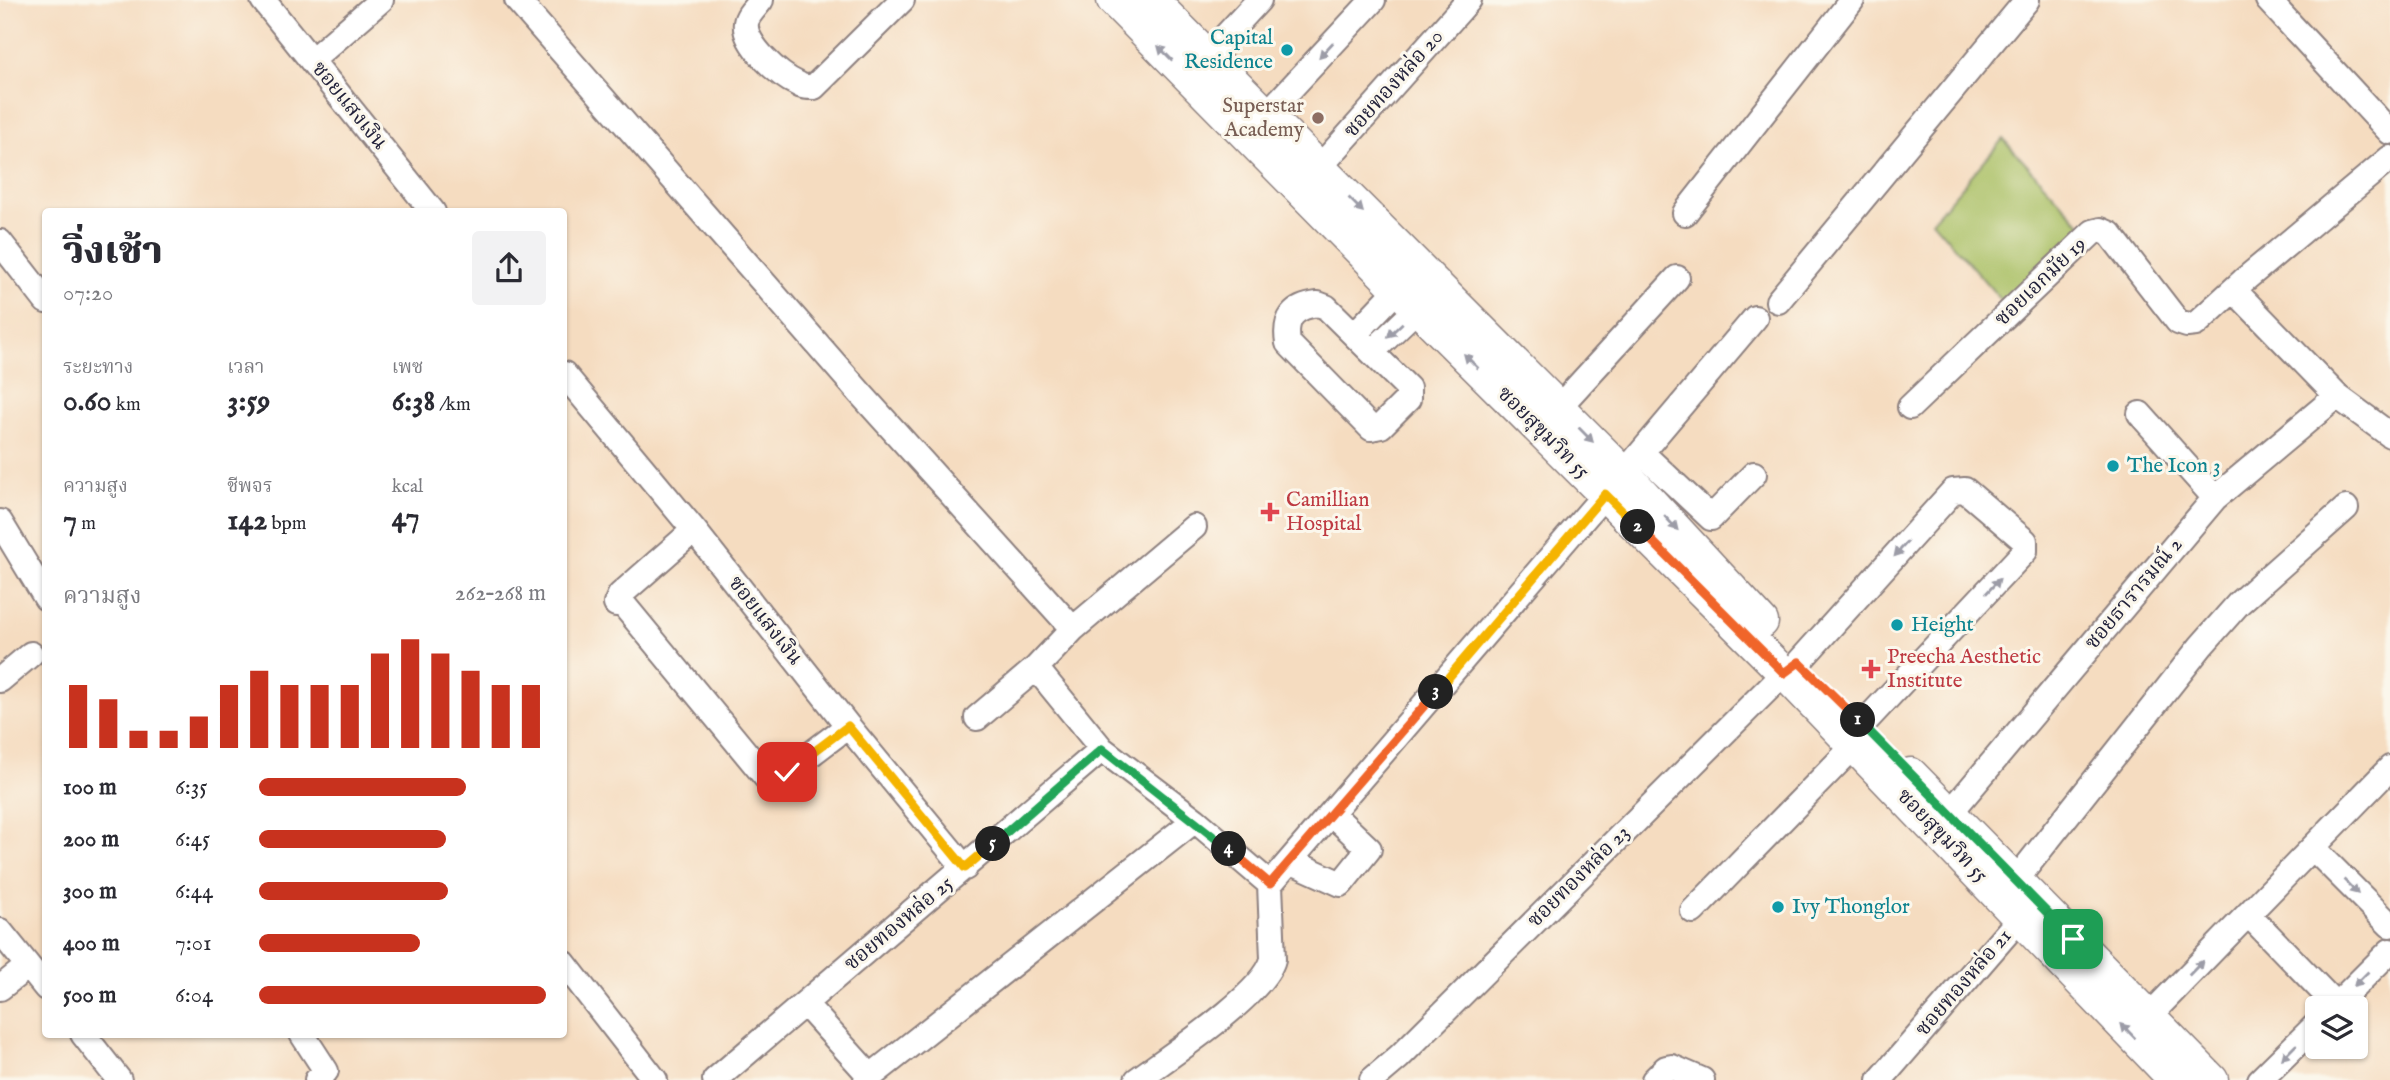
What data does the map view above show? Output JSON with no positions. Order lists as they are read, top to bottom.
{
  "streets": {
    "main road": ["ซอยสุขุมวิท 55"],
    "street": [
      "ซอยทองหล่อ 20",
      "ซอยแสงเงิน",
      "ซอยเอกมัย 19",
      "ซอยธารารมณ์ 2",
      "ซอยทองหล่อ 23",
      "ซอยทองหล่อ 25",
      "ซอยทองหล่อ 21"
    ]
  },
  "crossings": [
    ["ซอยทองหล่อ 20", "ซอยสุขุมวิท 55"],
    ["ซอยแสงเงิน", "ซอยทองหล่อ 25"],
    ["ซอยสุขุมวิท 55", "ซอยธารารมณ์ 2"],
    ["ซอยสุขุมวิท 55", "ซอยทองหล่อ 23"],
    ["ซอยสุขุมวิท 55", "ซอยทองหล่อ 21"]
  ],
  "places": {
    "other": [
      "Capital Residence",
      "Superstar Academy",
      "The Icon 3",
      "Height",
      "Ivy Thonglor"
    ],
    "health": ["Camillian Hospital", "Preecha Aesthetic Institute"]
  },
  "page": {
    "heading": ["วิ่งเช้า", "07:20"],
    "stats": [
      ["ระยะทาง", "0.60 km"],
      ["เวลา", "3:59"],
      ["เพซ", "6:38 /km"],
      ["ความสูง", "7 m"],
      ["ชีพจร", "142 bpm"],
      ["kcal", "47"]
    ],
    "pins": [
      "2",
      "3",
      "1",
      "5",
      "4"
    ],
    "chart": ["ความสูง", "262–268 m"],
    "list": [
      {
        "name": "100 m",
        "note": "6:35"
      },
      {
        "name": "200 m",
        "note": "6:45"
      },
      {
        "name": "300 m",
        "note": "6:44"
      },
      {
        "name": "400 m",
        "note": "7:01"
      },
      {
        "name": "500 m",
        "note": "6:04"
      }
    ]
  }
}
